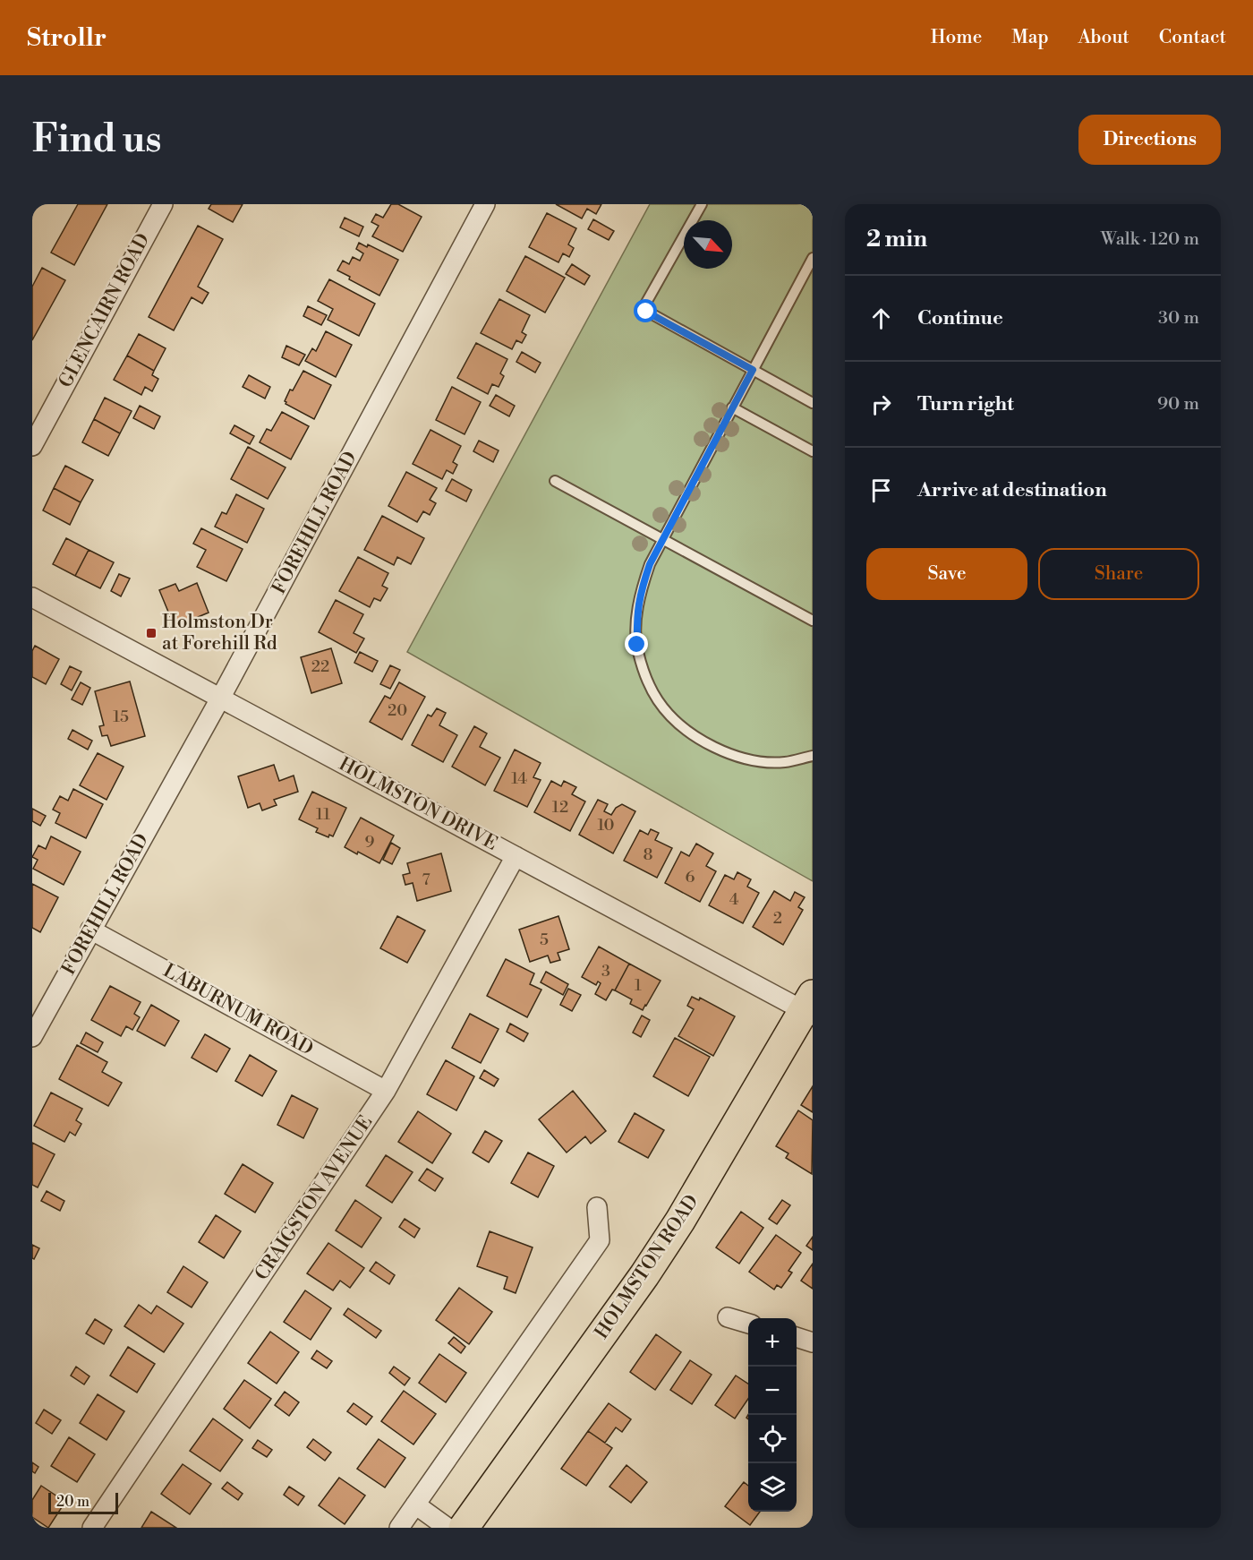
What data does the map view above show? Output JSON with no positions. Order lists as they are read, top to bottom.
{
  "streets": {
    "main road": ["HOLMSTON ROAD"],
    "street": [
      "GLENCAIRN ROAD",
      "FOREHILL ROAD",
      "HOLMSTON DRIVE",
      "LABURNUM ROAD",
      "CRAIGSTON AVENUE"
    ]
  },
  "crossings": [
    ["FOREHILL ROAD", "HOLMSTON DRIVE"],
    ["FOREHILL ROAD", "LABURNUM ROAD"],
    ["HOLMSTON DRIVE", "CRAIGSTON AVENUE"],
    ["HOLMSTON DRIVE", "HOLMSTON ROAD"],
    ["LABURNUM ROAD", "CRAIGSTON AVENUE"]
  ],
  "places": {
    "transit": ["Holmston Dr at Forehill Rd"]
  },
  "house_numbers": [
    "22",
    "20",
    "15",
    "14",
    "12",
    "11",
    "10",
    "9",
    "8",
    "6",
    "7",
    "4",
    "2",
    "5",
    "3",
    "1"
  ],
  "scale_bar": "20 m",
  "north": "bottom right",
  "page": {
    "header": "Strollr",
    "nav": [
      "Home",
      "Map",
      "About",
      "Contact"
    ],
    "buttons": [
      "Directions",
      ["Save", "Share"]
    ],
    "title": "Find us",
    "heading": ["2 min", "Walk · 120 m"],
    "list": [
      ["Continue", "30 m"],
      ["Turn right", "90 m"],
      "Arrive at destination"
    ],
    "map_buttons": ["+", "−"],
    "scale": "20 m"
  }
}
